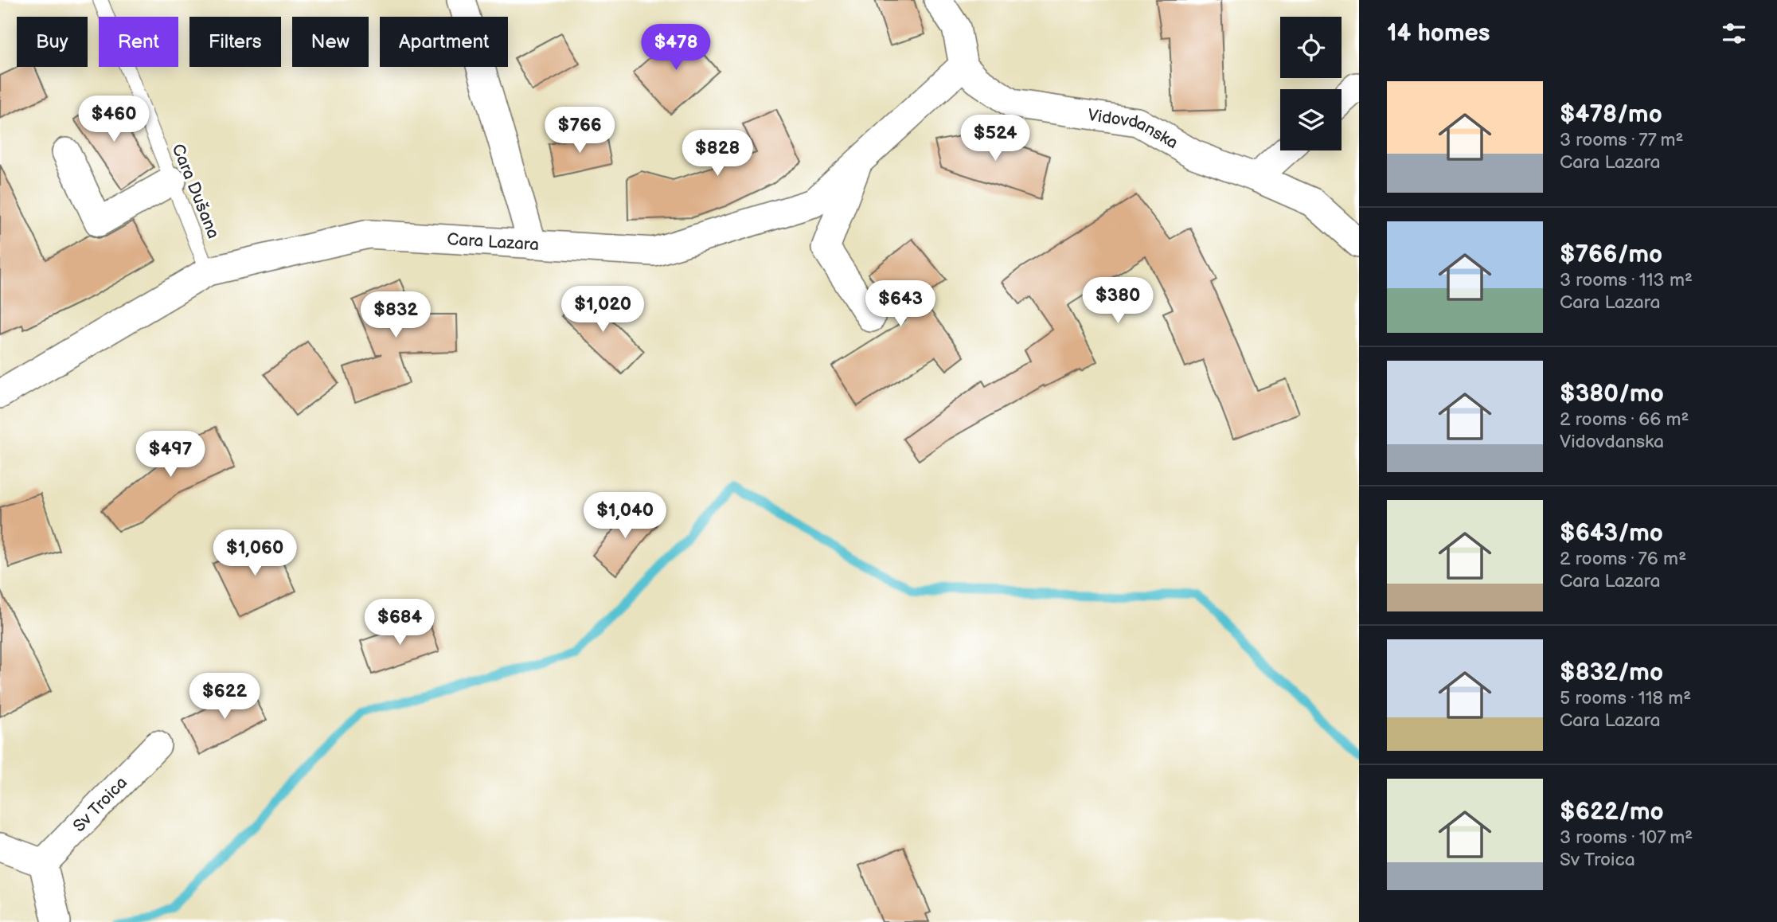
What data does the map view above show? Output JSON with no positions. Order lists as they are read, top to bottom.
{
  "streets": {
    "street": ["Vidovdanska", "Cara Lazara", "Sv Troica"],
    "lane": ["Cara Dušana"]
  },
  "crossings": [
    ["Vidovdanska", "Cara Lazara"],
    ["Cara Dušana", "Cara Lazara"]
  ],
  "page": {
    "heading": "14 homes",
    "chip": [
      "Buy",
      "Rent",
      "Filters",
      "New",
      "Apartment"
    ],
    "price": [
      "$478",
      "$460",
      "$766",
      "$524",
      "$828",
      "$380",
      "$643",
      "$1,020",
      "$832",
      "$497",
      "$1,040",
      "$1,060",
      "$684",
      "$622"
    ],
    "list": [
      {
        "name": "$478/mo",
        "note": "3 rooms · 77 m² · Cara Lazara"
      },
      {
        "name": "$766/mo",
        "note": "3 rooms · 113 m² · Cara Lazara"
      },
      {
        "name": "$380/mo",
        "note": "2 rooms · 66 m² · Vidovdanska"
      },
      {
        "name": "$643/mo",
        "note": "2 rooms · 76 m² · Cara Lazara"
      },
      {
        "name": "$832/mo",
        "note": "5 rooms · 118 m² · Cara Lazara"
      },
      {
        "name": "$622/mo",
        "note": "3 rooms · 107 m² · Sv Troica"
      }
    ]
  }
}
